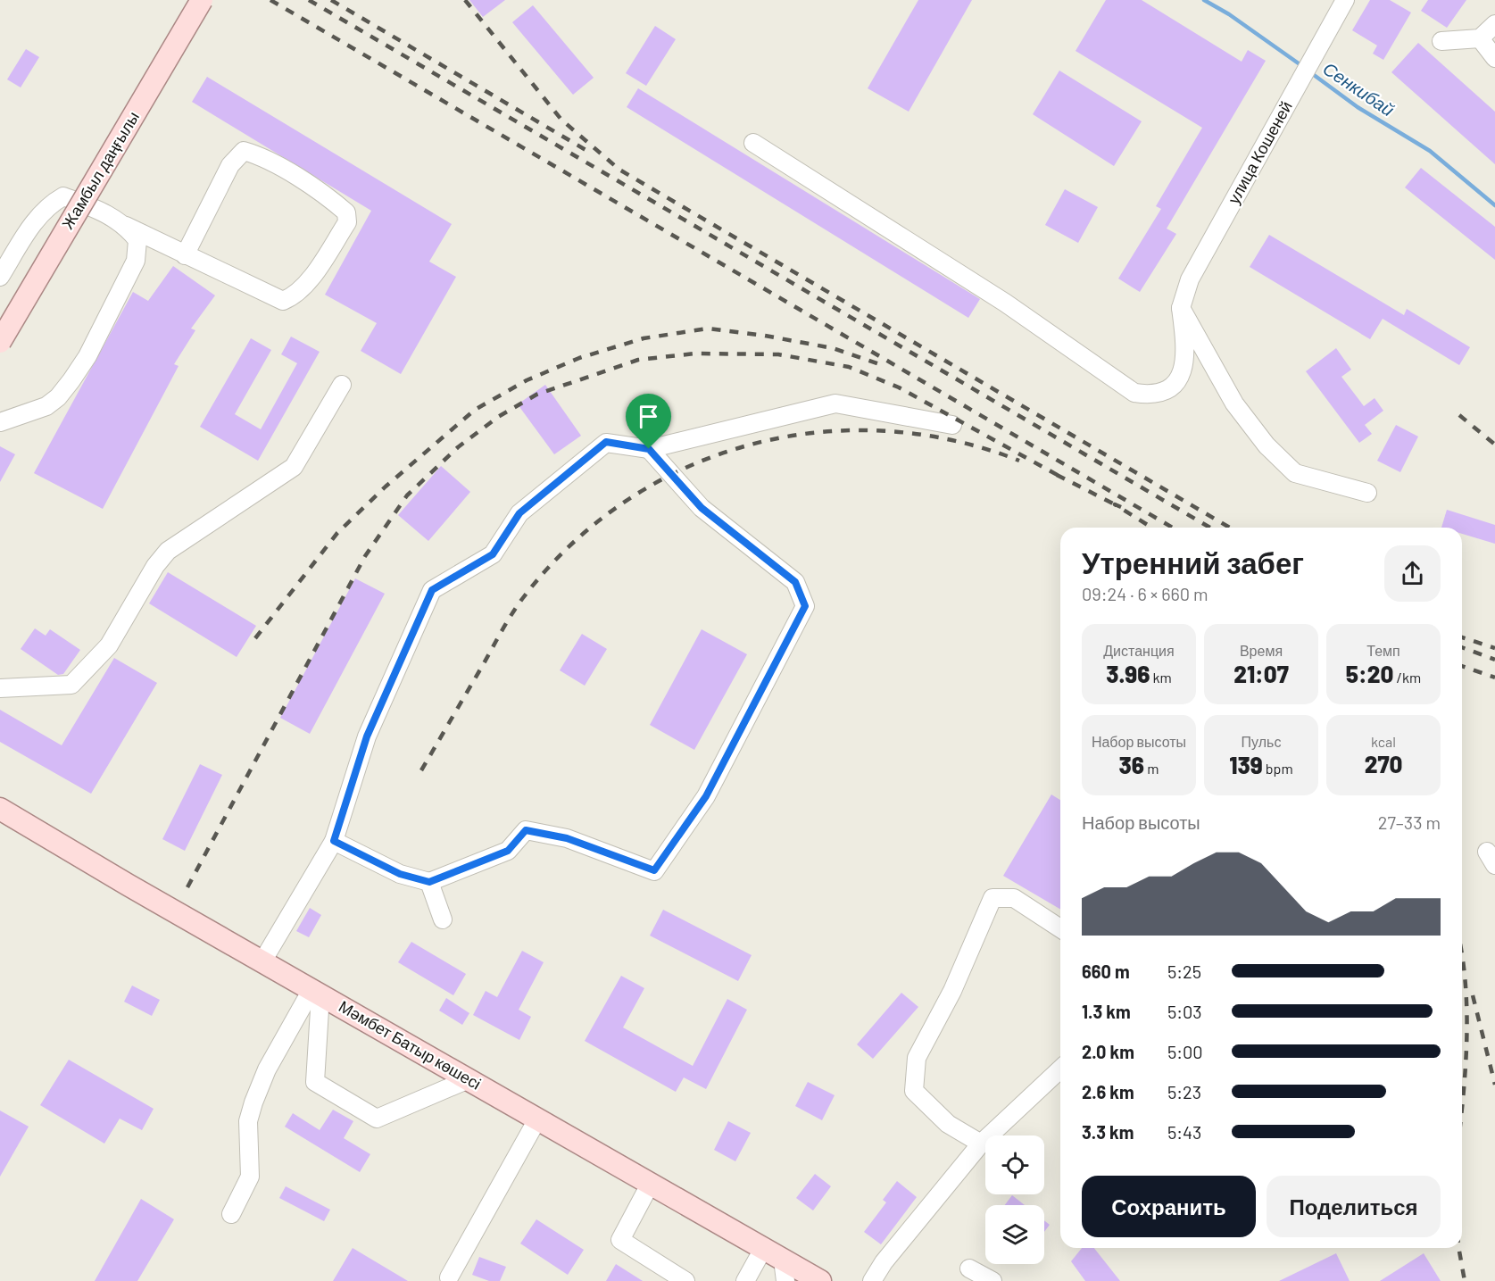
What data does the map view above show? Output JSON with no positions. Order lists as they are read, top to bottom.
{
  "streets": {
    "main road": ["Жамбыл даңғылы", "Мәмбет Батыр көшесі"],
    "street": ["улица Кошеней"]
  },
  "water": ["Сенкибай"],
  "page": {
    "heading": ["Утренний забег", "09:24 · 6 × 660 m"],
    "stats": [
      ["Дистанция", "3.96 km"],
      ["Время", "21:07"],
      ["Темп", "5:20 /km"],
      ["Набор высоты", "36 m"],
      ["Пульс", "139 bpm"],
      ["kcal", "270"]
    ],
    "chart": ["Набор высоты", "27–33 m"],
    "list": [
      {
        "name": "660 m",
        "note": "5:25"
      },
      {
        "name": "1.3 km",
        "note": "5:03"
      },
      {
        "name": "2.0 km",
        "note": "5:00"
      },
      {
        "name": "2.6 km",
        "note": "5:23"
      },
      {
        "name": "3.3 km",
        "note": "5:43"
      }
    ],
    "buttons": ["Сохранить", "Поделиться"]
  }
}
